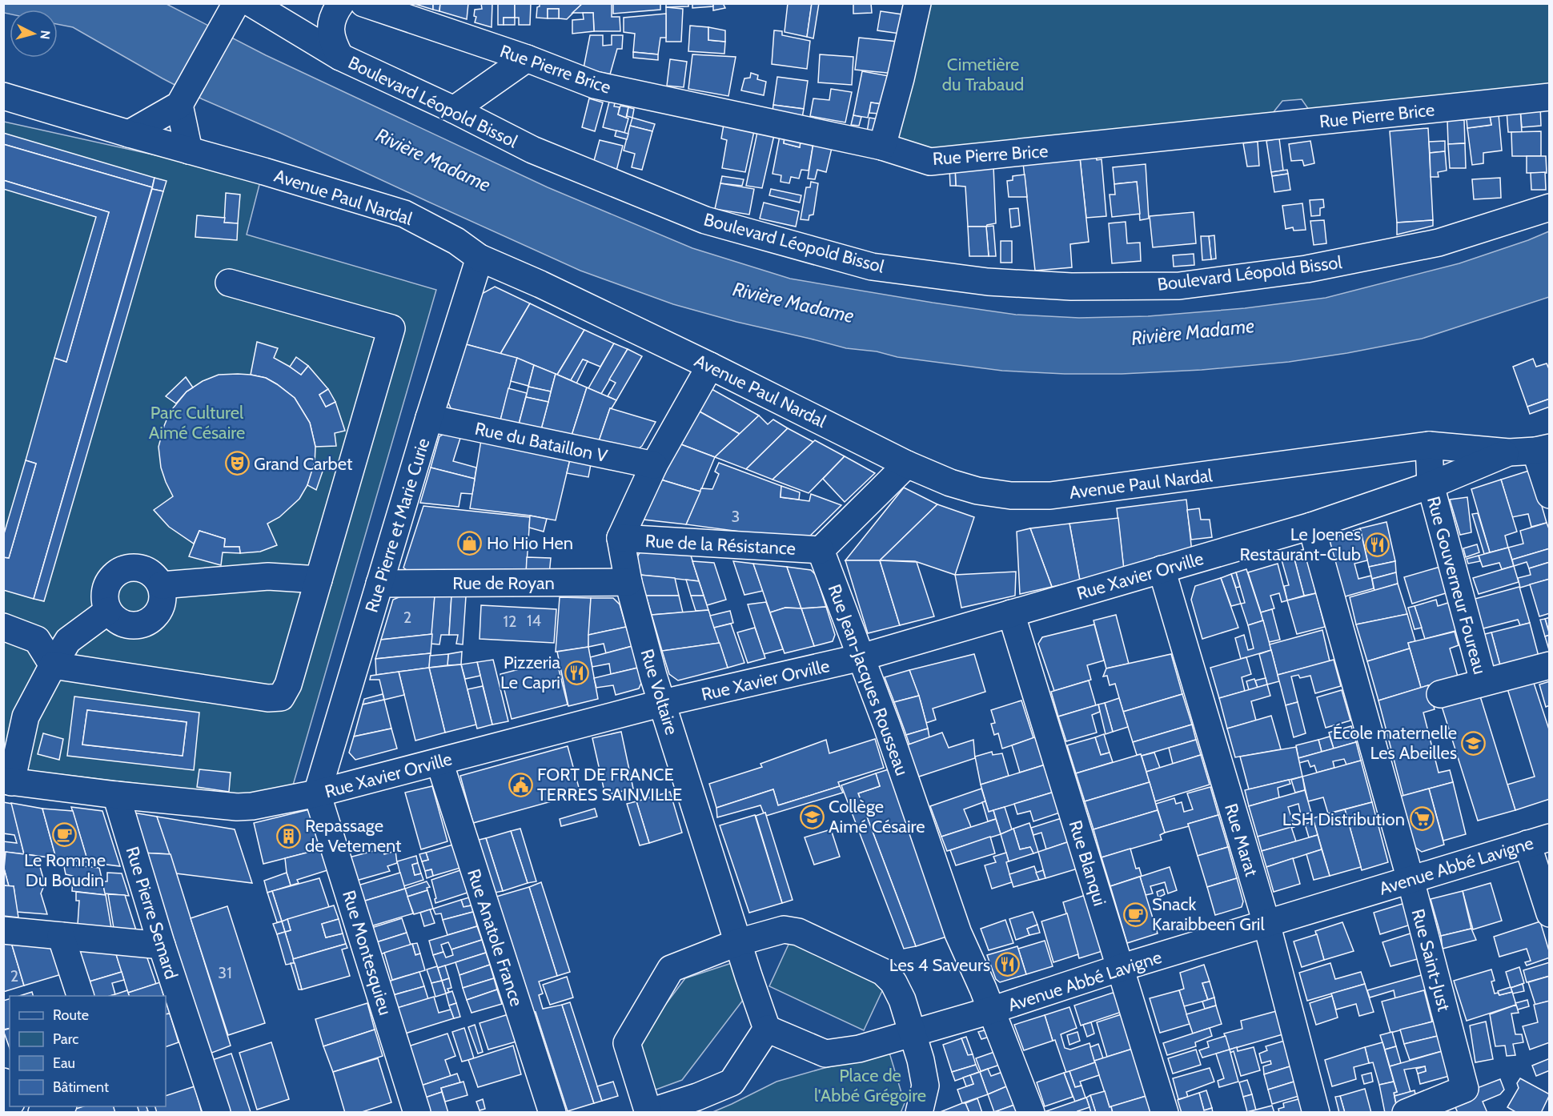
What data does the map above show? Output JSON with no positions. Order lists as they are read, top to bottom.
{
  "streets": {
    "street": [
      "Rue Pierre Brice",
      "Boulevard Léopold Bissol",
      "Avenue Paul Nardal",
      "Rue du Bataillon V",
      "Rue Pierre et Marie Curie",
      "Rue de la Résistance",
      "Rue Xavier Orville",
      "Rue de Royan",
      "Rue Gouverneur Foureau",
      "Rue Jean-Jacques Rousseau",
      "Rue Voltaire",
      "Rue Marat",
      "Rue Blanqui",
      "Avenue Abbé Lavigne",
      "Rue Pierre Semard",
      "Rue Anatole France",
      "Rue Montesquieu",
      "Rue Saint-Just"
    ]
  },
  "crossings": [
    ["Avenue Paul Nardal", "Rue Pierre et Marie Curie"],
    ["Avenue Paul Nardal", "Rue Xavier Orville"],
    ["Avenue Paul Nardal", "Rue Gouverneur Foureau"],
    ["Rue du Bataillon V", "Rue Pierre et Marie Curie"],
    ["Rue Pierre et Marie Curie", "Rue Xavier Orville"],
    ["Rue Pierre et Marie Curie", "Rue de Royan"],
    ["Rue Pierre et Marie Curie", "Rue Montesquieu"],
    ["Rue de la Résistance", "Rue Jean-Jacques Rousseau"],
    ["Rue de la Résistance", "Rue Voltaire"],
    ["Rue Xavier Orville", "Rue Gouverneur Foureau"],
    ["Rue Xavier Orville", "Rue Jean-Jacques Rousseau"],
    ["Rue Xavier Orville", "Rue Voltaire"],
    ["Rue Xavier Orville", "Rue Marat"],
    ["Rue Xavier Orville", "Rue Blanqui"],
    ["Rue Xavier Orville", "Rue Pierre Semard"],
    ["Rue Xavier Orville", "Rue Anatole France"],
    ["Rue Xavier Orville", "Rue Montesquieu"],
    ["Rue Xavier Orville", "Rue Saint-Just"],
    ["Rue de Royan", "Rue Voltaire"],
    ["Rue Jean-Jacques Rousseau", "Avenue Abbé Lavigne"],
    ["Rue Voltaire", "Avenue Abbé Lavigne"],
    ["Rue Marat", "Avenue Abbé Lavigne"],
    ["Rue Blanqui", "Avenue Abbé Lavigne"],
    ["Avenue Abbé Lavigne", "Rue Saint-Just"]
  ],
  "water": ["Rivière Madame"],
  "parks": ["Cimetière du Trabaud", "Parc Culturel Aimé Césaire", "Place de l'Abbé Grégoire"],
  "places": {
    "theatre": ["Grand Carbet"],
    "shop": ["Ho Hio Hen"],
    "restaurant": ["Le Joenes Restaurant-Club", "Pizzeria Le Capri", "Les 4 Saveurs"],
    "school or university": ["École maternelle Les Abeilles", "Collège Aimé Césaire"],
    "public building": ["FORT DE FRANCE TERRES SAINVILLE"],
    "supermarket": ["LSH Distribution"],
    "cafe": ["Le Romme Du Boudin", "Snack Karaibbeen Gril"],
    "building": ["Repassage de Vetement"]
  },
  "house_numbers": [
    "3",
    "2",
    "14",
    "12",
    "31",
    "2"
  ],
  "legend": [
    "Route",
    "Parc",
    "Eau",
    "Bâtiment"
  ],
  "north": "right"
}
